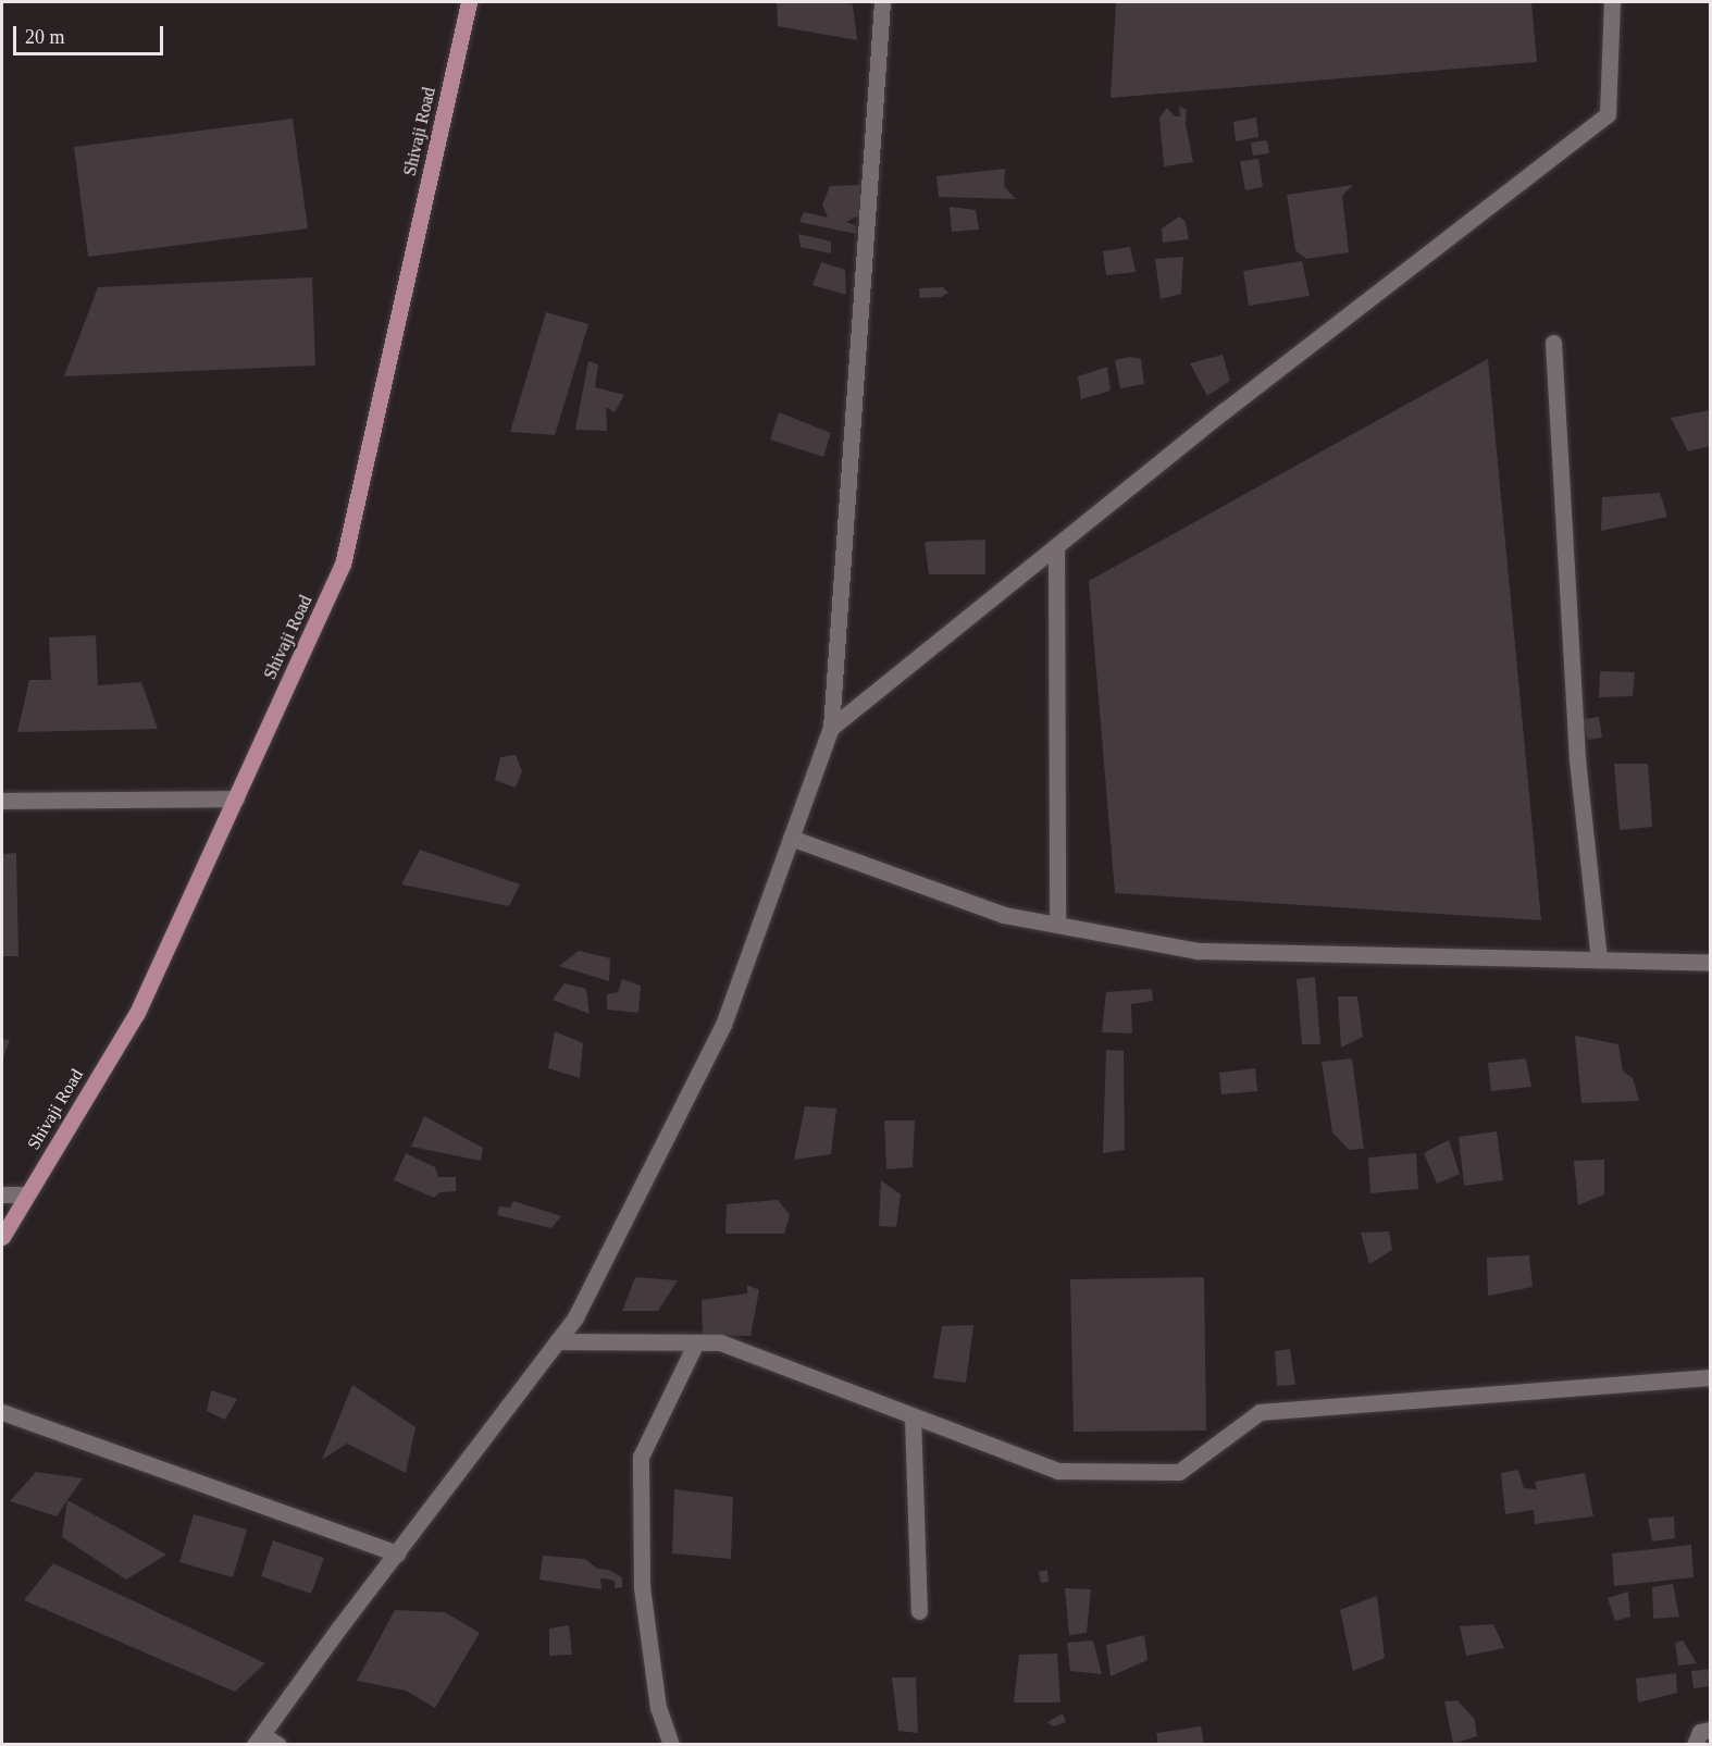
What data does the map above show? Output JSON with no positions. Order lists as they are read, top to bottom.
{
  "streets": {
    "main road": ["Shivaji Road"]
  },
  "scale_bar": "20 m"
}
